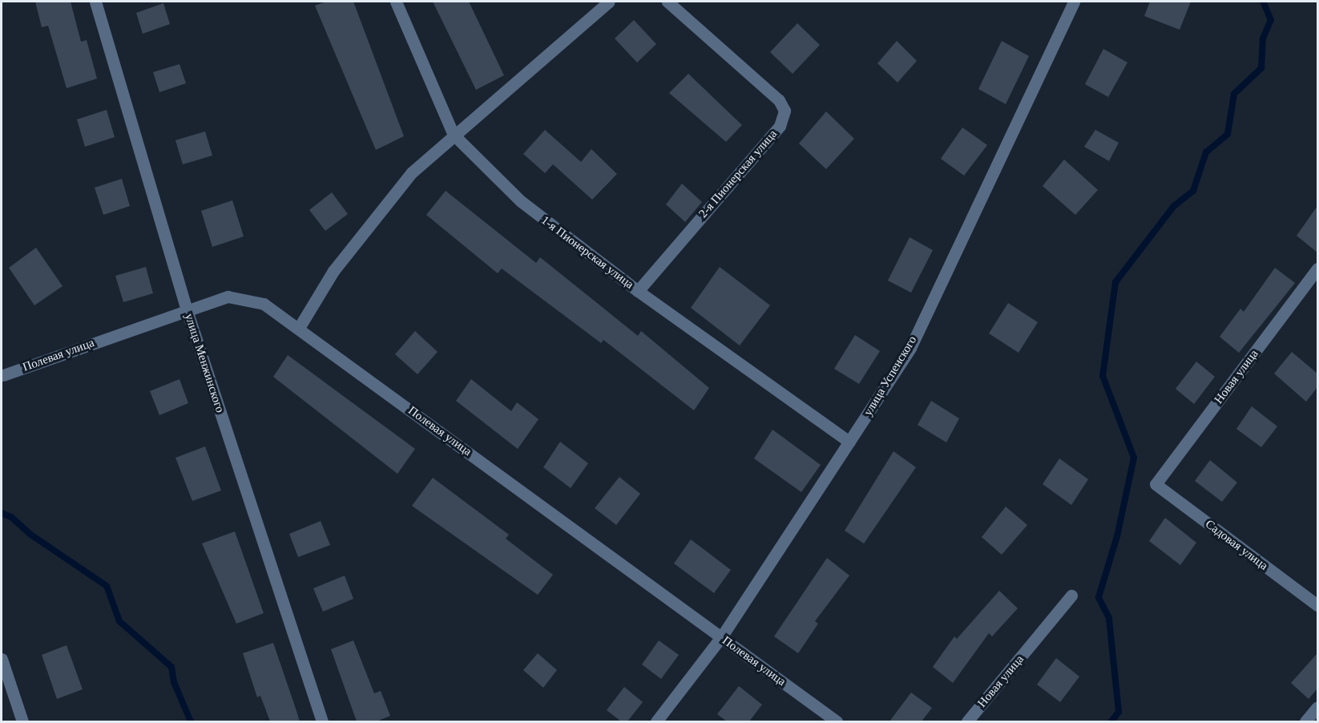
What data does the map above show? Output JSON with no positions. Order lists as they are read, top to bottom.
{
  "streets": {
    "street": [
      "2-я Пионерская улица",
      "1-я Пионерская улица",
      "Полевая улица",
      "улица Менжинского",
      "улица Успенского",
      "Новая улица",
      "Садовая улица"
    ]
  },
  "crossings": [
    ["2-я Пионерская улица", "1-я Пионерская улица"],
    ["1-я Пионерская улица", "улица Успенского"],
    ["Полевая улица", "улица Менжинского"],
    ["Полевая улица", "улица Успенского"],
    ["Новая улица", "Садовая улица"]
  ]
}
